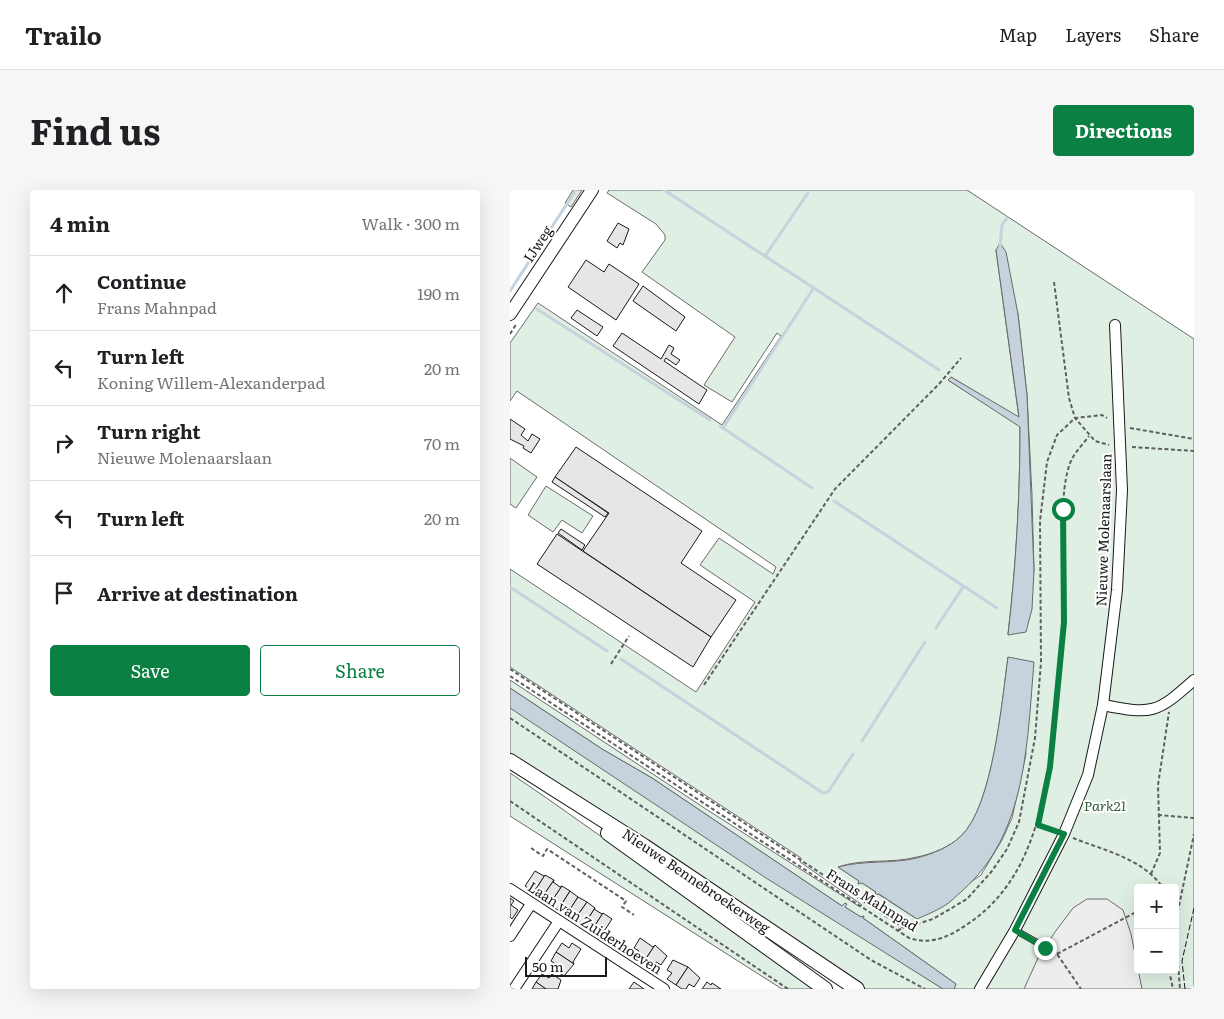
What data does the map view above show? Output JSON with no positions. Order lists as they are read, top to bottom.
{
  "streets": {
    "main road": ["Nieuwe Bennebroekerweg"],
    "street": ["IJweg", "Nieuwe Molenaarslaan", "Laan van Zuiderhoeven"],
    "path": ["Frans Mahnpad"]
  },
  "parks": ["Park21"],
  "scale_bar": "50 m",
  "page": {
    "header": "Trailo",
    "nav": ["Map", "Layers", "Share"],
    "title": "Find us",
    "buttons": [
      "Directions",
      ["Save", "Share"]
    ],
    "heading": ["4 min", "Walk · 300 m"],
    "list": [
      ["Continue", "Frans Mahnpad", "190 m"],
      ["Turn left", "Koning Willem-Alexanderpad", "20 m"],
      ["Turn right", "Nieuwe Molenaarslaan", "70 m"],
      ["Turn left", "20 m"],
      "Arrive at destination"
    ],
    "map_buttons": ["+", "−"],
    "scale": "50 m"
  }
}
